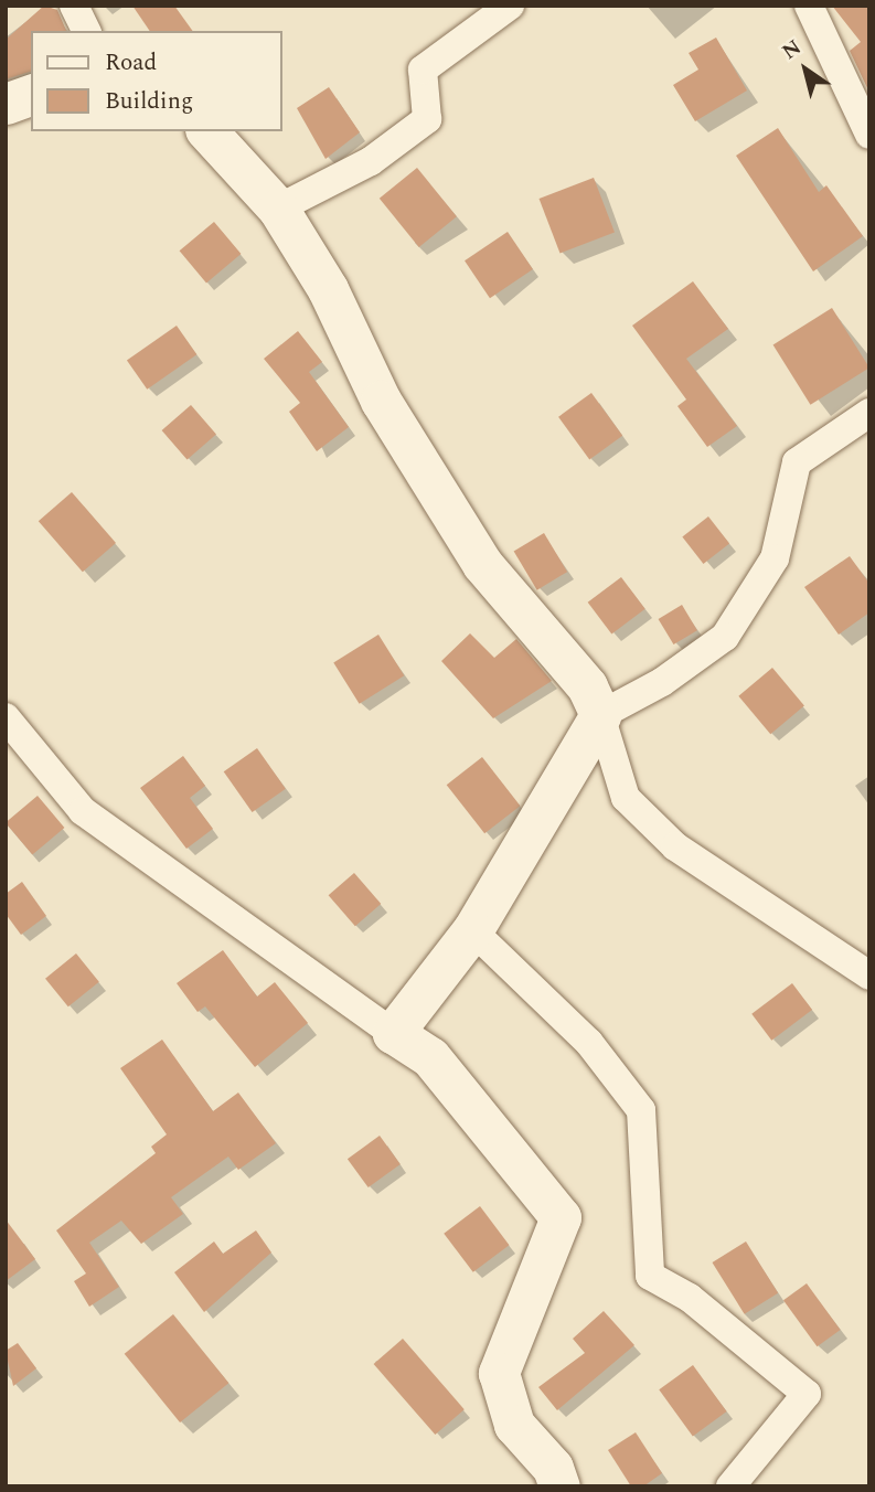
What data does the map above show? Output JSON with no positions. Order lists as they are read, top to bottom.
{
  "legend": ["Road", "Building"],
  "north": "top left"
}
